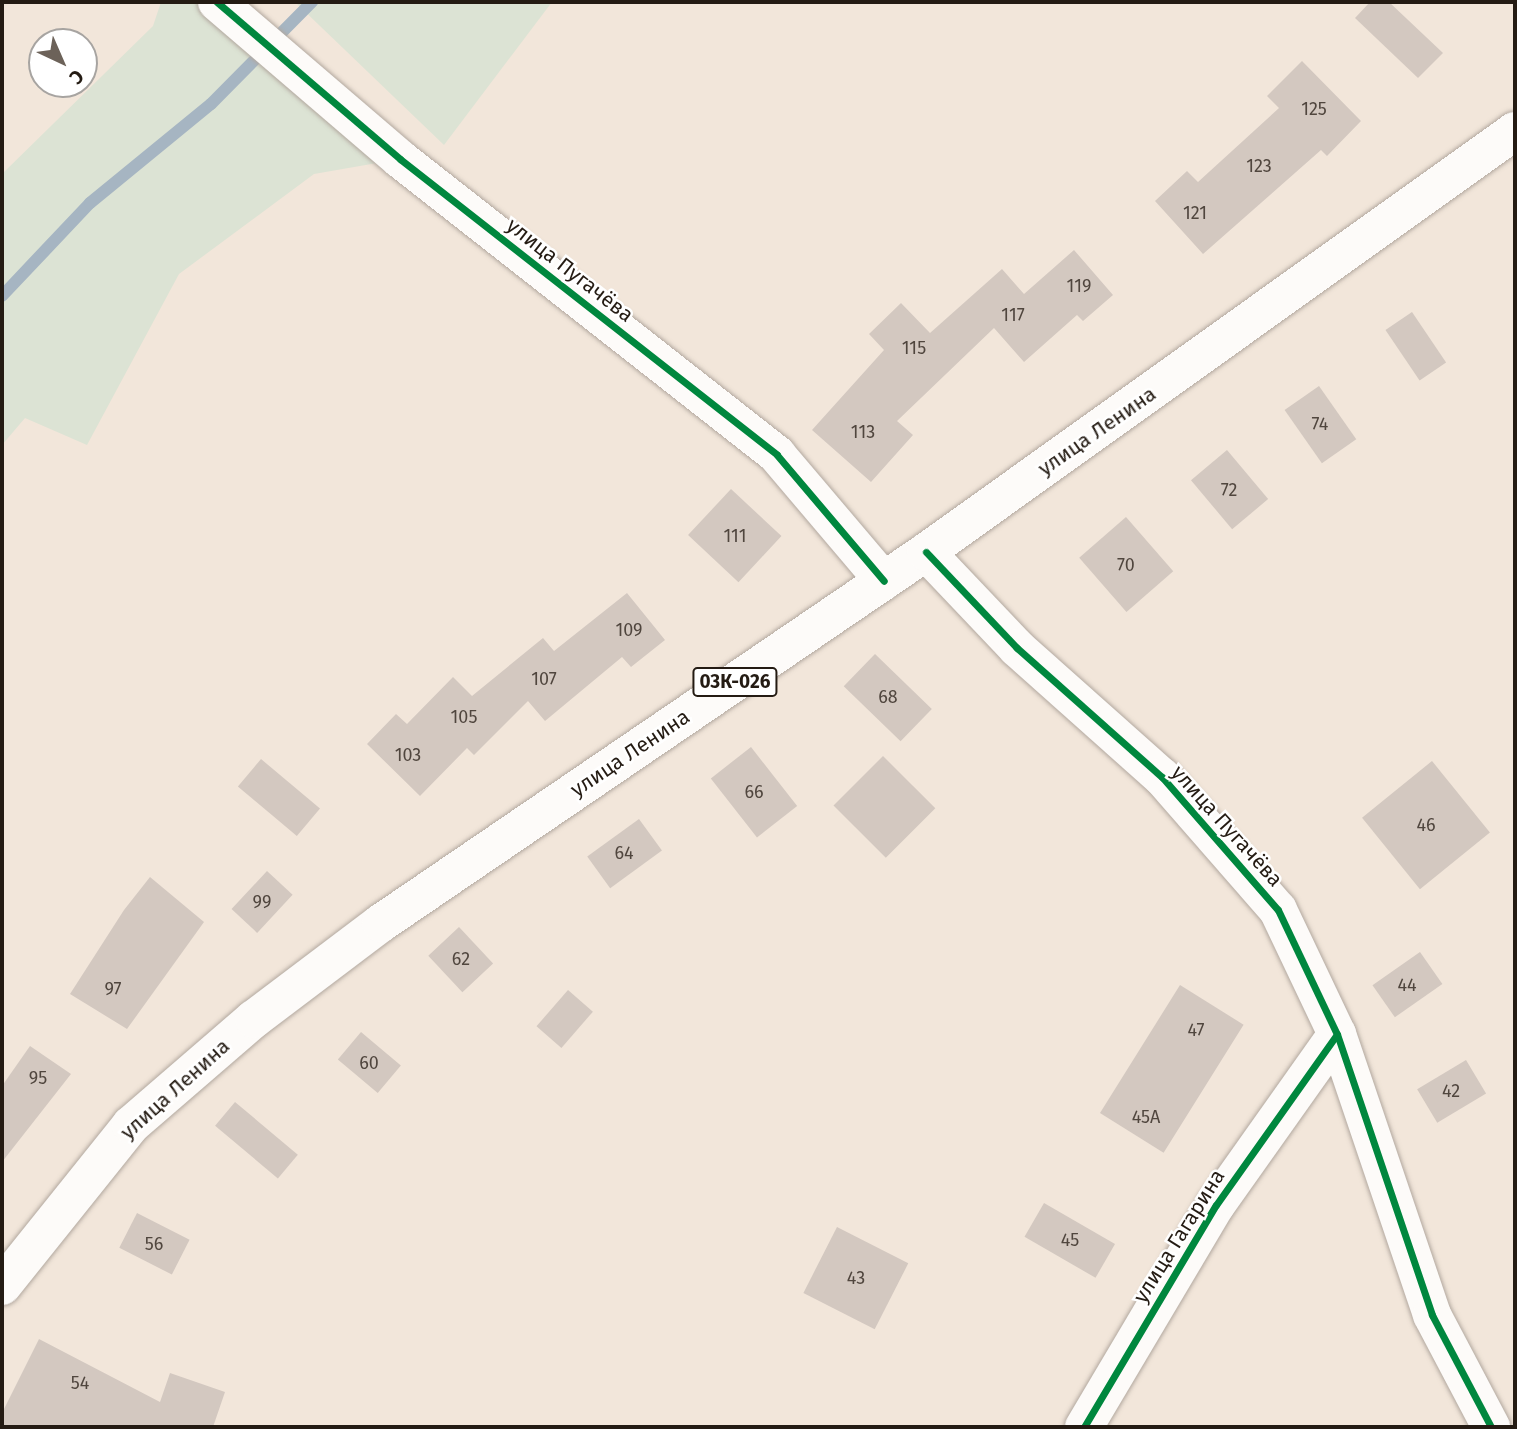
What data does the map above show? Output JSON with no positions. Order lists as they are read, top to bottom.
{
  "streets": {
    "street": [
      "улица Пугачёва",
      "улица Ленина",
      "03К-026",
      "улица Гагарина"
    ]
  },
  "crossings": [
    ["улица Пугачёва", "улица Ленина"],
    ["улица Пугачёва", "улица Гагарина"]
  ],
  "house_numbers": [
    "125",
    "123",
    "121",
    "119",
    "117",
    "115",
    "74",
    "113",
    "72",
    "111",
    "70",
    "109",
    "107",
    "68",
    "105",
    "103",
    "66",
    "46",
    "64",
    "99",
    "62",
    "44",
    "97",
    "47",
    "60",
    "95",
    "42",
    "45А",
    "45",
    "56",
    "43",
    "54"
  ],
  "north": "bottom right"
}
